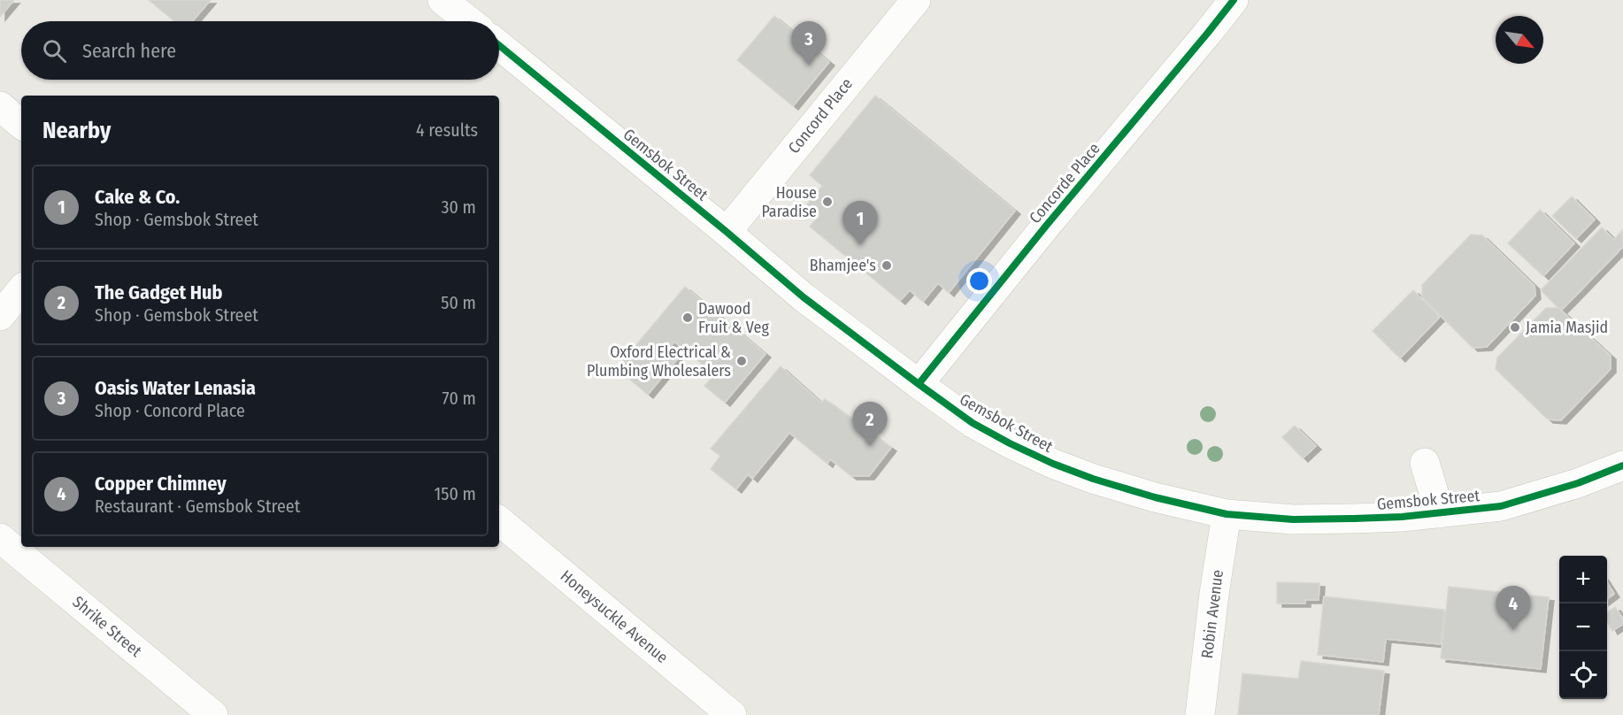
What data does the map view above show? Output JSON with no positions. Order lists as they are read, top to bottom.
{
  "streets": {
    "street": [
      "Concord Place",
      "Gemsbok Street",
      "Concorde Place",
      "Robin Avenue",
      "Honeysuckle Avenue",
      "Shrike Street"
    ]
  },
  "crossings": [
    ["Concord Place", "Gemsbok Street"],
    ["Gemsbok Street", "Concorde Place"],
    ["Gemsbok Street", "Robin Avenue"]
  ],
  "places": [
    "House Paradise",
    "Bhamjee's",
    "Dawood Fruit & Veg",
    "Jamia Masjid",
    "Oxford Electrical & Plumbing Wholesalers"
  ],
  "north": "bottom right",
  "page": {
    "pins": [
      "3",
      "1",
      "2",
      "4"
    ],
    "search": "Search here",
    "heading": ["Nearby", "4 results"],
    "list": [
      {
        "mark": "1",
        "name": "Cake & Co.",
        "note": "Shop · Gemsbok Street",
        "value": "30 m"
      },
      {
        "mark": "2",
        "name": "The Gadget Hub",
        "note": "Shop · Gemsbok Street",
        "value": "50 m"
      },
      {
        "mark": "3",
        "name": "Oasis Water Lenasia",
        "note": "Shop · Concord Place",
        "value": "70 m"
      },
      {
        "mark": "4",
        "name": "Copper Chimney",
        "note": "Restaurant · Gemsbok Street",
        "value": "150 m"
      }
    ],
    "map_buttons": ["+", "−"]
  }
}
